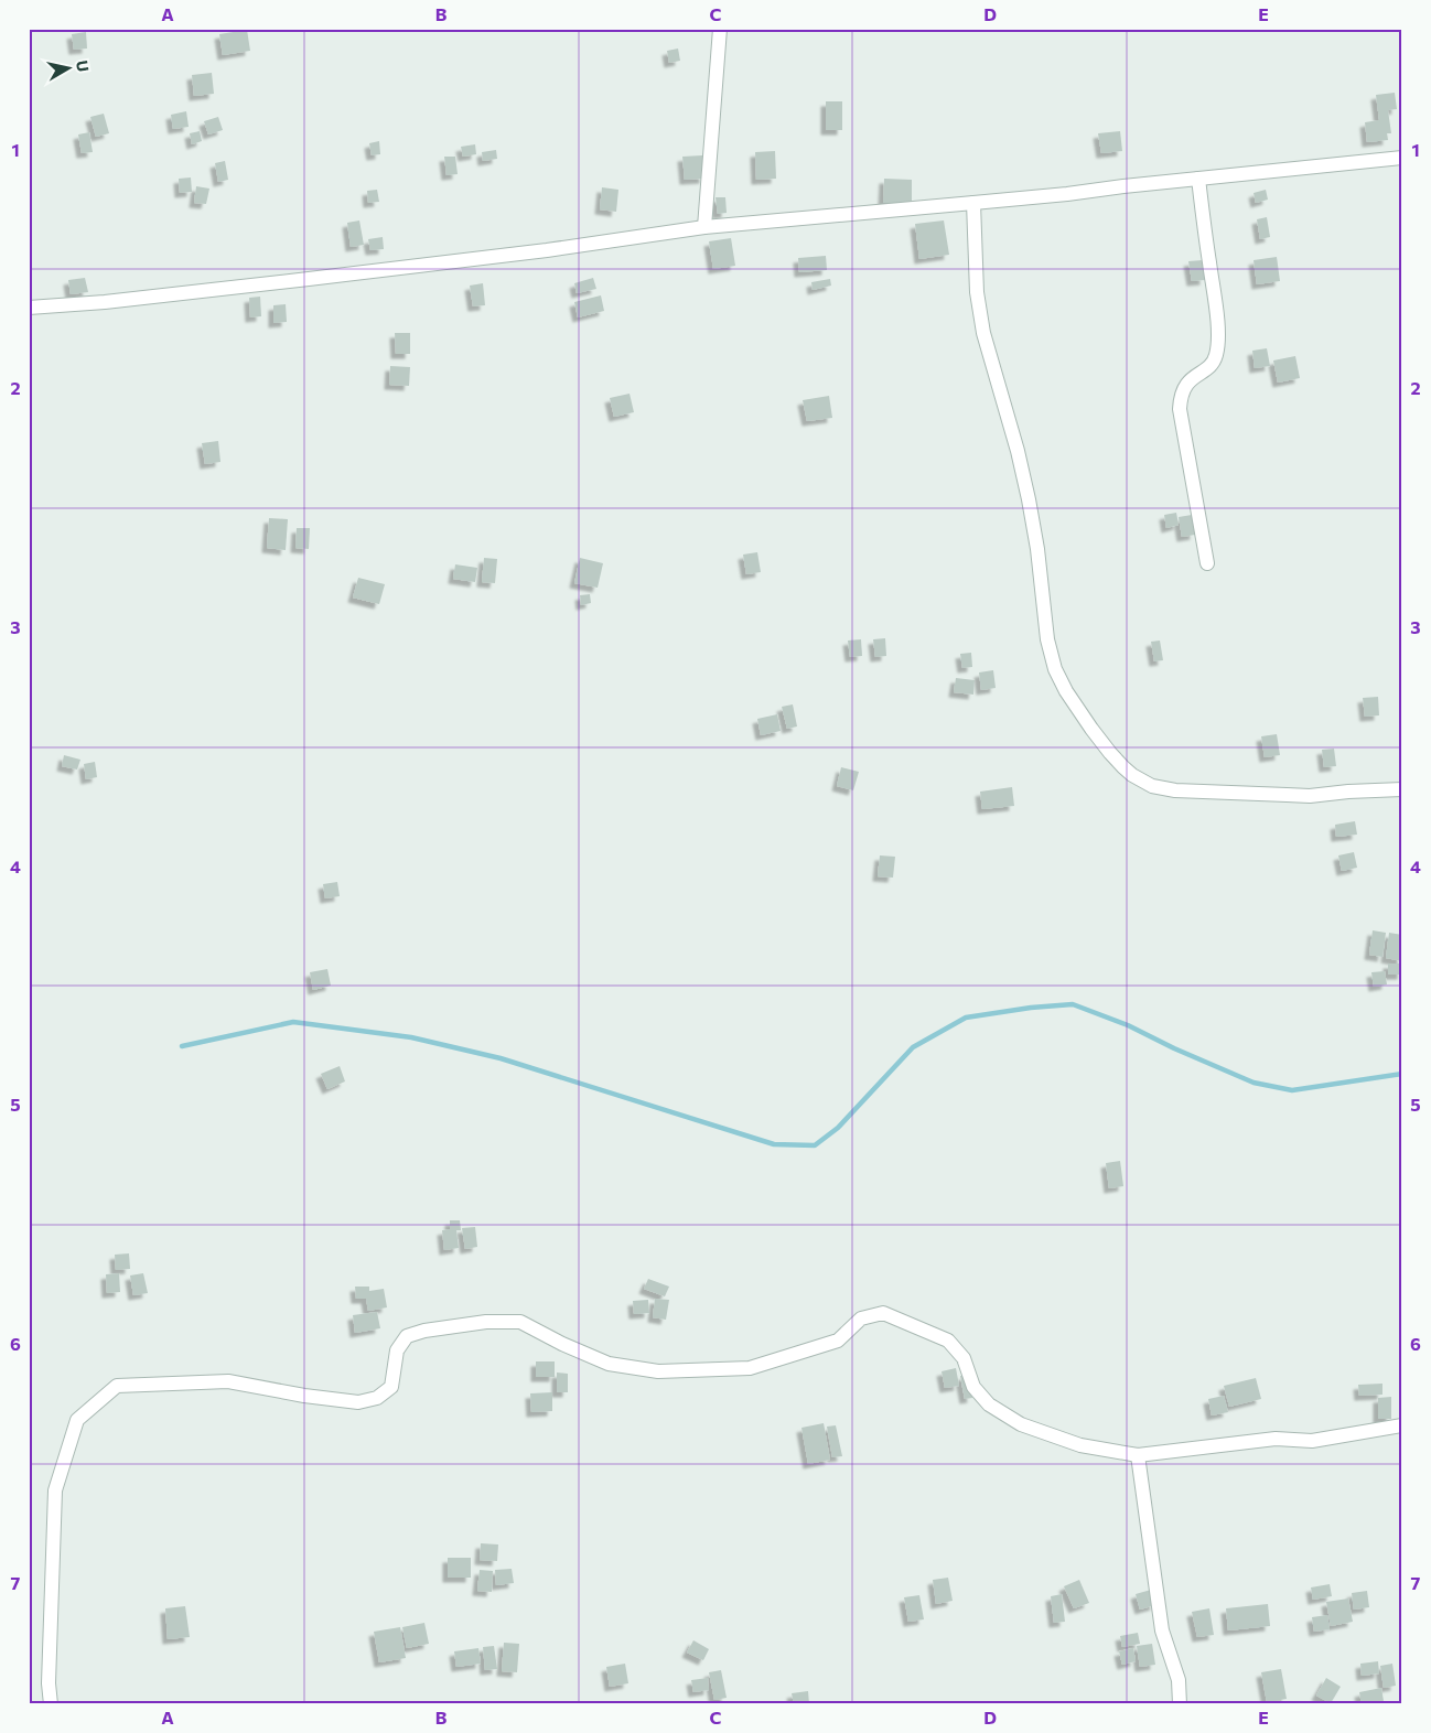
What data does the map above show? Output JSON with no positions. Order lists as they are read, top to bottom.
{
  "north": "right",
  "grid": {
    "columns": [
      "A",
      "B",
      "C",
      "D",
      "E"
    ],
    "rows": [
      "1",
      "2",
      "3",
      "4",
      "5",
      "6",
      "7"
    ]
  }
}
